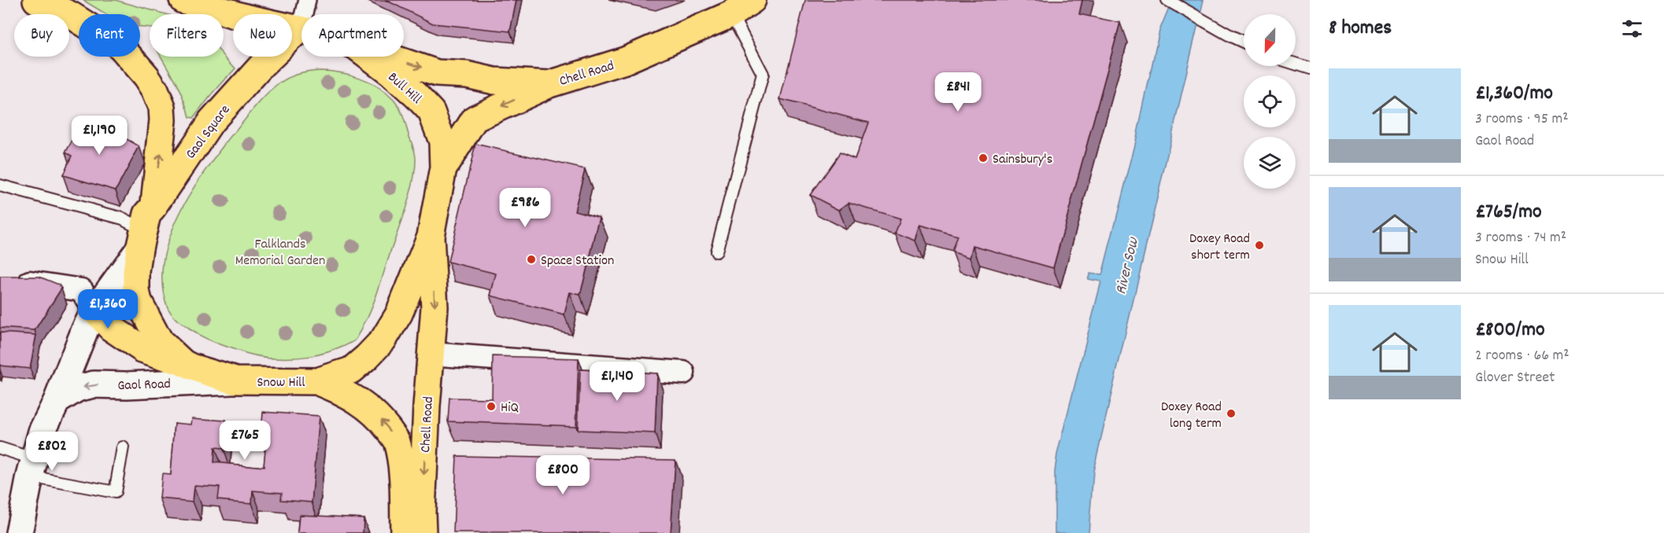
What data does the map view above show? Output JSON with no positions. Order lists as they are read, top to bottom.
{
  "streets": {
    "highway": [
      "Chell Road",
      "Bull Hill",
      "Gaol Square",
      "Snow Hill"
    ],
    "main road": ["Gaol Road"]
  },
  "crossings": [
    ["Chell Road", "Bull Hill"],
    ["Chell Road", "Snow Hill"],
    ["Bull Hill", "Gaol Square"],
    ["Gaol Square", "Snow Hill"],
    ["Snow Hill", "Gaol Road"]
  ],
  "one_way": ["Gaol Road"],
  "water": ["River Sow"],
  "parks": ["Falklands Memorial Garden"],
  "places": [
    "Sainsbury's",
    "Doxey Road short term",
    "Space Station",
    "HiQ",
    "Doxey Road long term"
  ],
  "north": "bottom",
  "page": {
    "heading": "8 homes",
    "chip": [
      "Buy",
      "Rent",
      "Filters",
      "New",
      "Apartment"
    ],
    "list": [
      {
        "name": "£1,360/mo",
        "note": "3 rooms · 95 m² · Gaol Road"
      },
      {
        "name": "£765/mo",
        "note": "3 rooms · 74 m² · Snow Hill"
      },
      {
        "name": "£800/mo",
        "note": "2 rooms · 66 m² · Glover Street"
      }
    ],
    "price": [
      "£841",
      "£1,190",
      "£986",
      "£1,360",
      "£1,140",
      "£765",
      "£802",
      "£800"
    ]
  }
}
